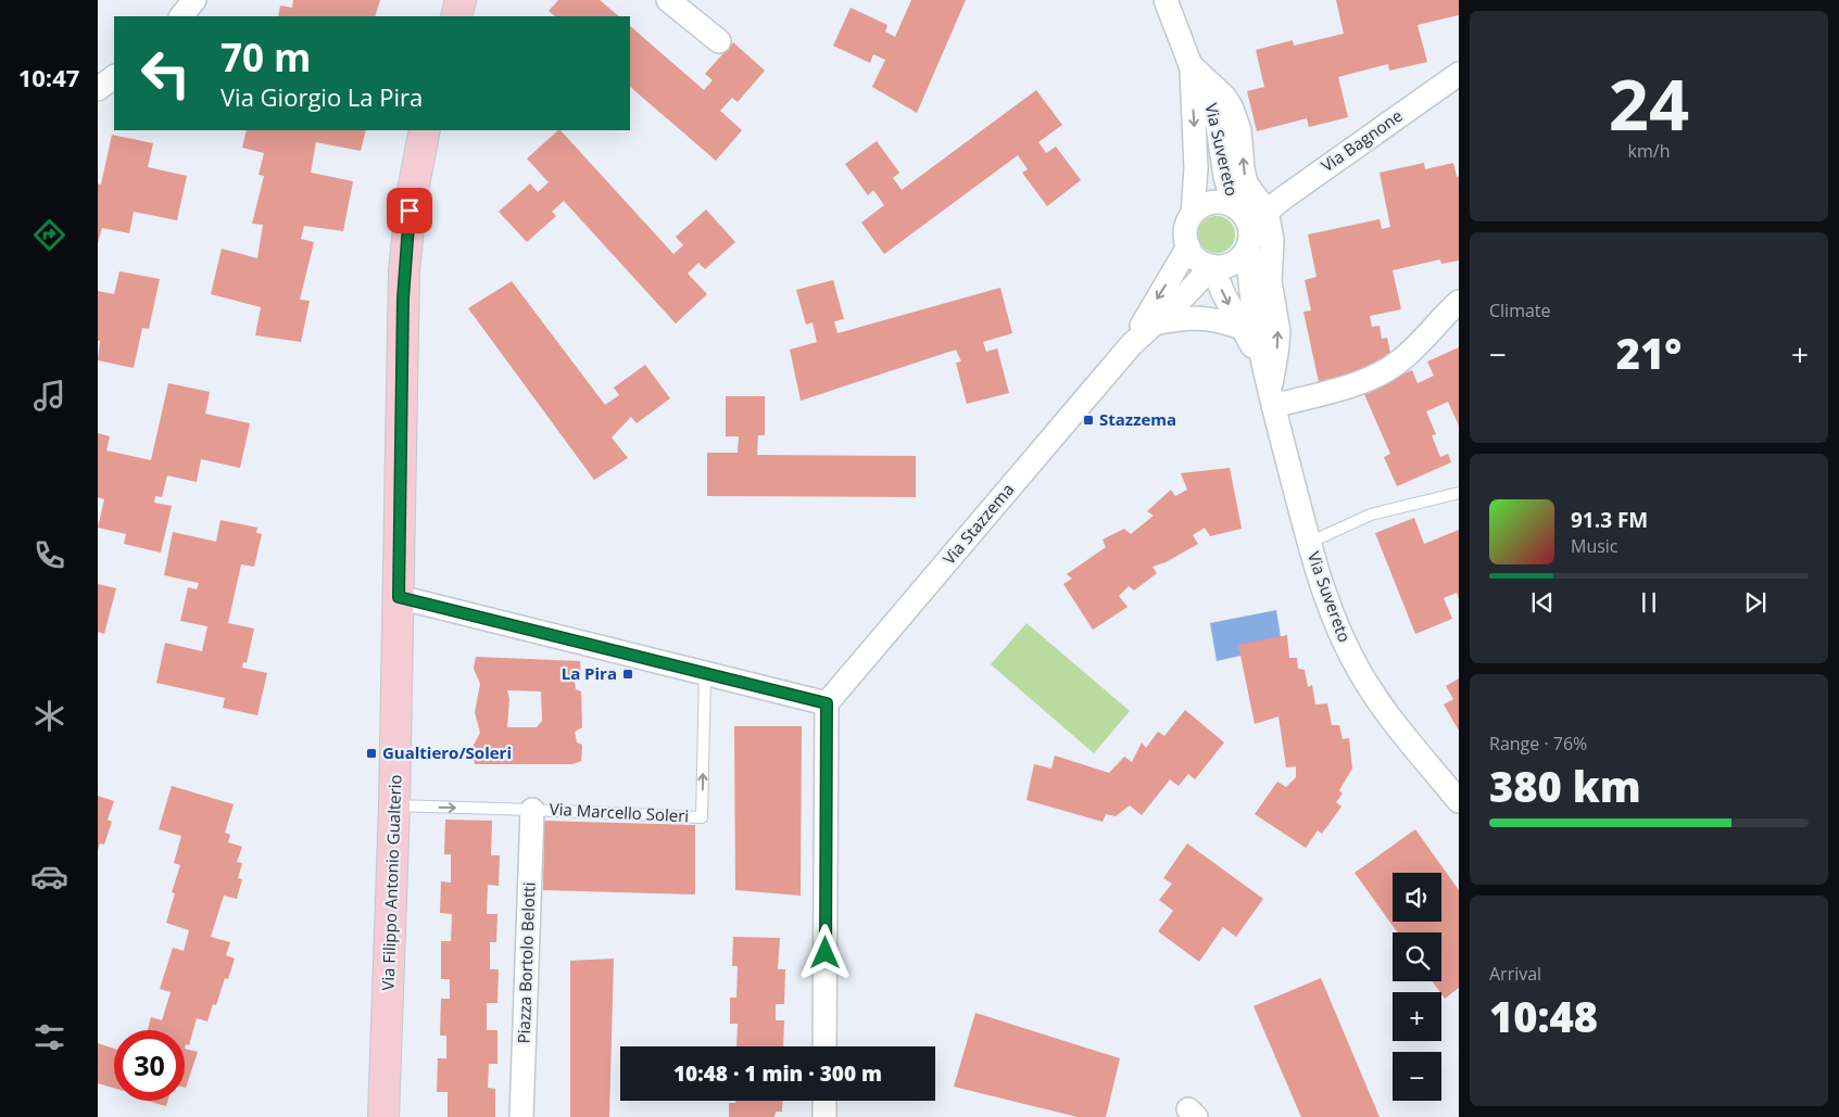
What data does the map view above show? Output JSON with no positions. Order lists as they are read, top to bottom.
{
  "streets": {
    "street": [
      "Via Bagnone",
      "Via Suvereto",
      "Via Stazzema",
      "Via Filippo Antonio Gualterio",
      "Piazza Bortolo Belotti"
    ],
    "lane": ["Via Marcello Soleri"]
  },
  "crossings": [
    ["Via Suvereto", "Via Stazzema"],
    ["Via Marcello Soleri", "Via Filippo Antonio Gualterio"],
    ["Via Marcello Soleri", "Piazza Bortolo Belotti"]
  ],
  "places": {
    "transit": ["Stazzema", "La Pira", "Gualtiero/Soleri"]
  },
  "page": {
    "tabs": "10:47",
    "tile": [
      ["24", "km/h"],
      "Climate",
      ["Range · 76%", "380 km"],
      ["Arrival", "10:48"]
    ],
    "turn": ["70 m", "Via Giorgio La Pira"],
    "heat": ["−", "21°", "+"],
    "song": ["91.3 FM", "Music"],
    "map_buttons": ["+", "−"],
    "limit": "30",
    "trip": "10:48 · 1 min · 300 m"
  }
}
